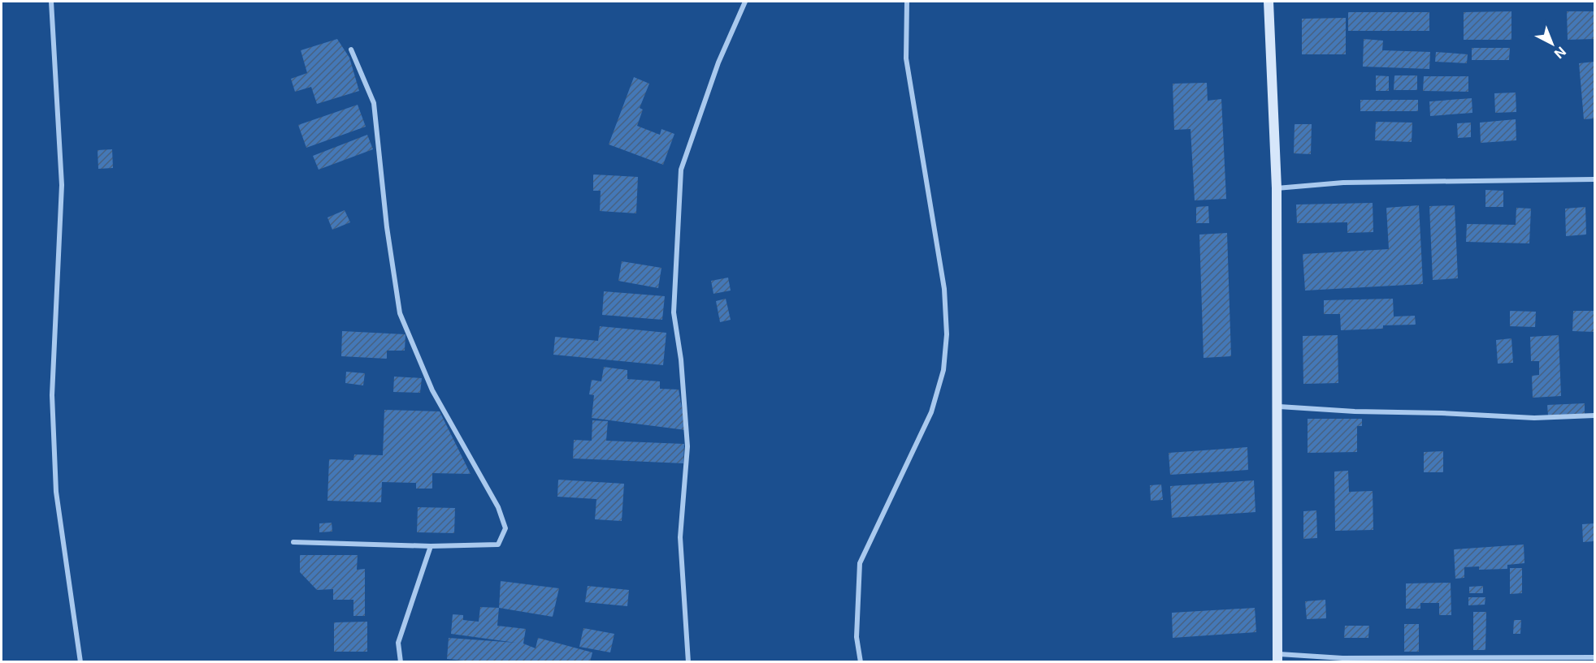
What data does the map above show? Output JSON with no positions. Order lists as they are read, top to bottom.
{
  "north": "bottom right"
}
